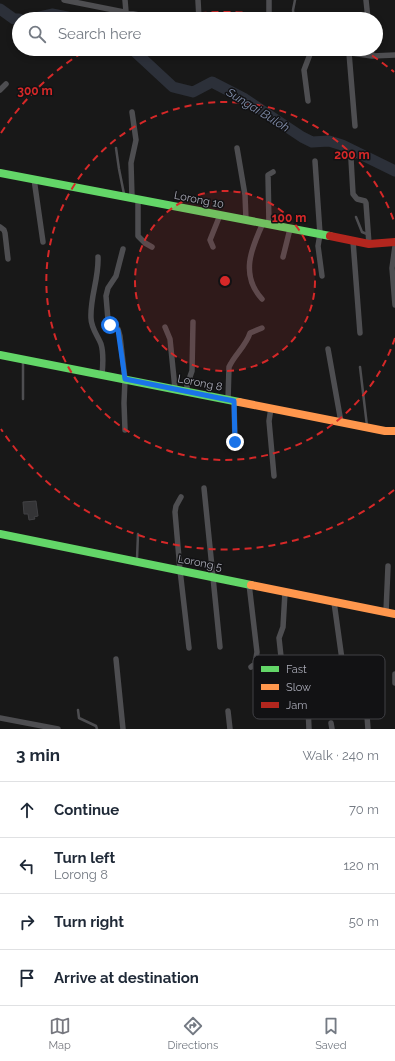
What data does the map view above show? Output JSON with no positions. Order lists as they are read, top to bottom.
{
  "streets": {
    "street": ["Lorong 10", "Lorong 8", "Lorong 5"]
  },
  "water": ["Sungai Buloh"],
  "legend": ["Fast", "Slow", "Jam"],
  "page": {
    "search": "Search here",
    "heading": ["3 min", "Walk · 240 m"],
    "list": [
      ["Continue", "70 m"],
      ["Turn left", "Lorong 8", "120 m"],
      ["Turn right", "50 m"],
      "Arrive at destination"
    ],
    "nav": ["Map", "Directions", "Saved"]
  },
  "rings": ["300 m", "200 m", "100 m"]
}
